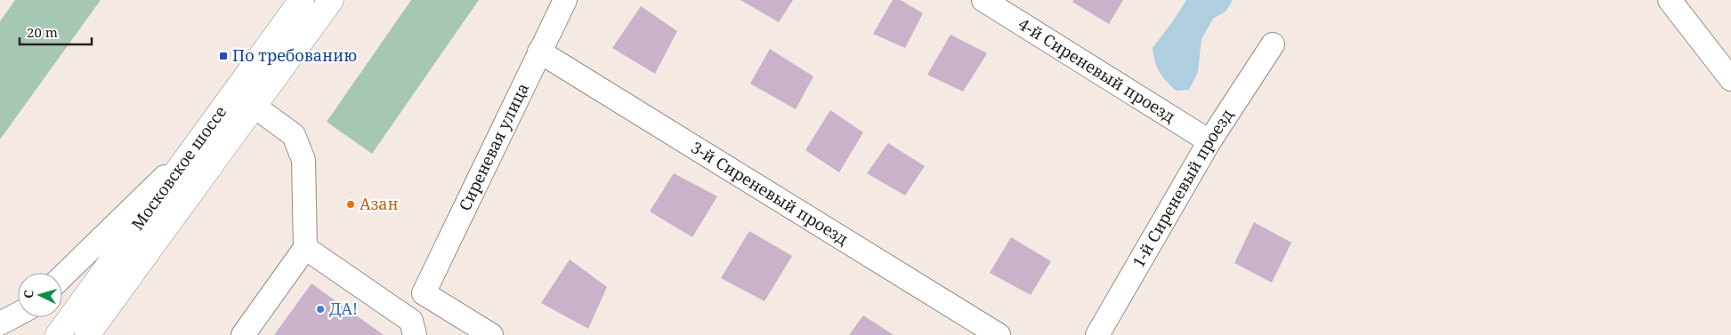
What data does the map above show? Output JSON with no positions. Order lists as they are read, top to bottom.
{
  "streets": {
    "highway": ["Московское шоссе"],
    "street": [
      "4-й Сиреневый проезд",
      "Сиреневая улица",
      "1-й Сиреневый проезд",
      "3-й Сиреневый проезд"
    ]
  },
  "crossings": [
    ["4-й Сиреневый проезд", "1-й Сиреневый проезд"],
    ["Сиреневая улица", "3-й Сиреневый проезд"]
  ],
  "places": {
    "transit": ["По требованию"],
    "other": ["Азан", "ДА!"]
  },
  "scale_bar": "20 m",
  "north": "left"
}
